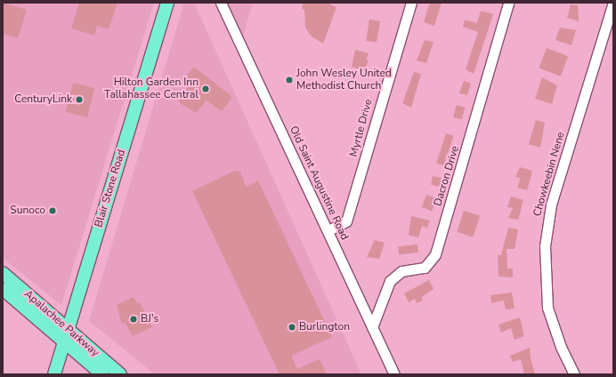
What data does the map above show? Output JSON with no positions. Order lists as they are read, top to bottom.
{
  "streets": {
    "main road": ["Blair Stone Road", "Apalachee Parkway"],
    "street": [
      "Myrtle Drive",
      "Chowkeebin Nene",
      "Dacron Drive",
      "Old Saint Augustine Road"
    ]
  },
  "crossings": [
    ["Myrtle Drive", "Old Saint Augustine Road"],
    ["Dacron Drive", "Old Saint Augustine Road"],
    ["Blair Stone Road", "Apalachee Parkway"]
  ],
  "places": [
    "John Wesley United Methodist Church",
    "Hilton Garden Inn Tallahassee Central",
    "CenturyLink",
    "Sunoco",
    "BJ's",
    "Burlington"
  ]
}
